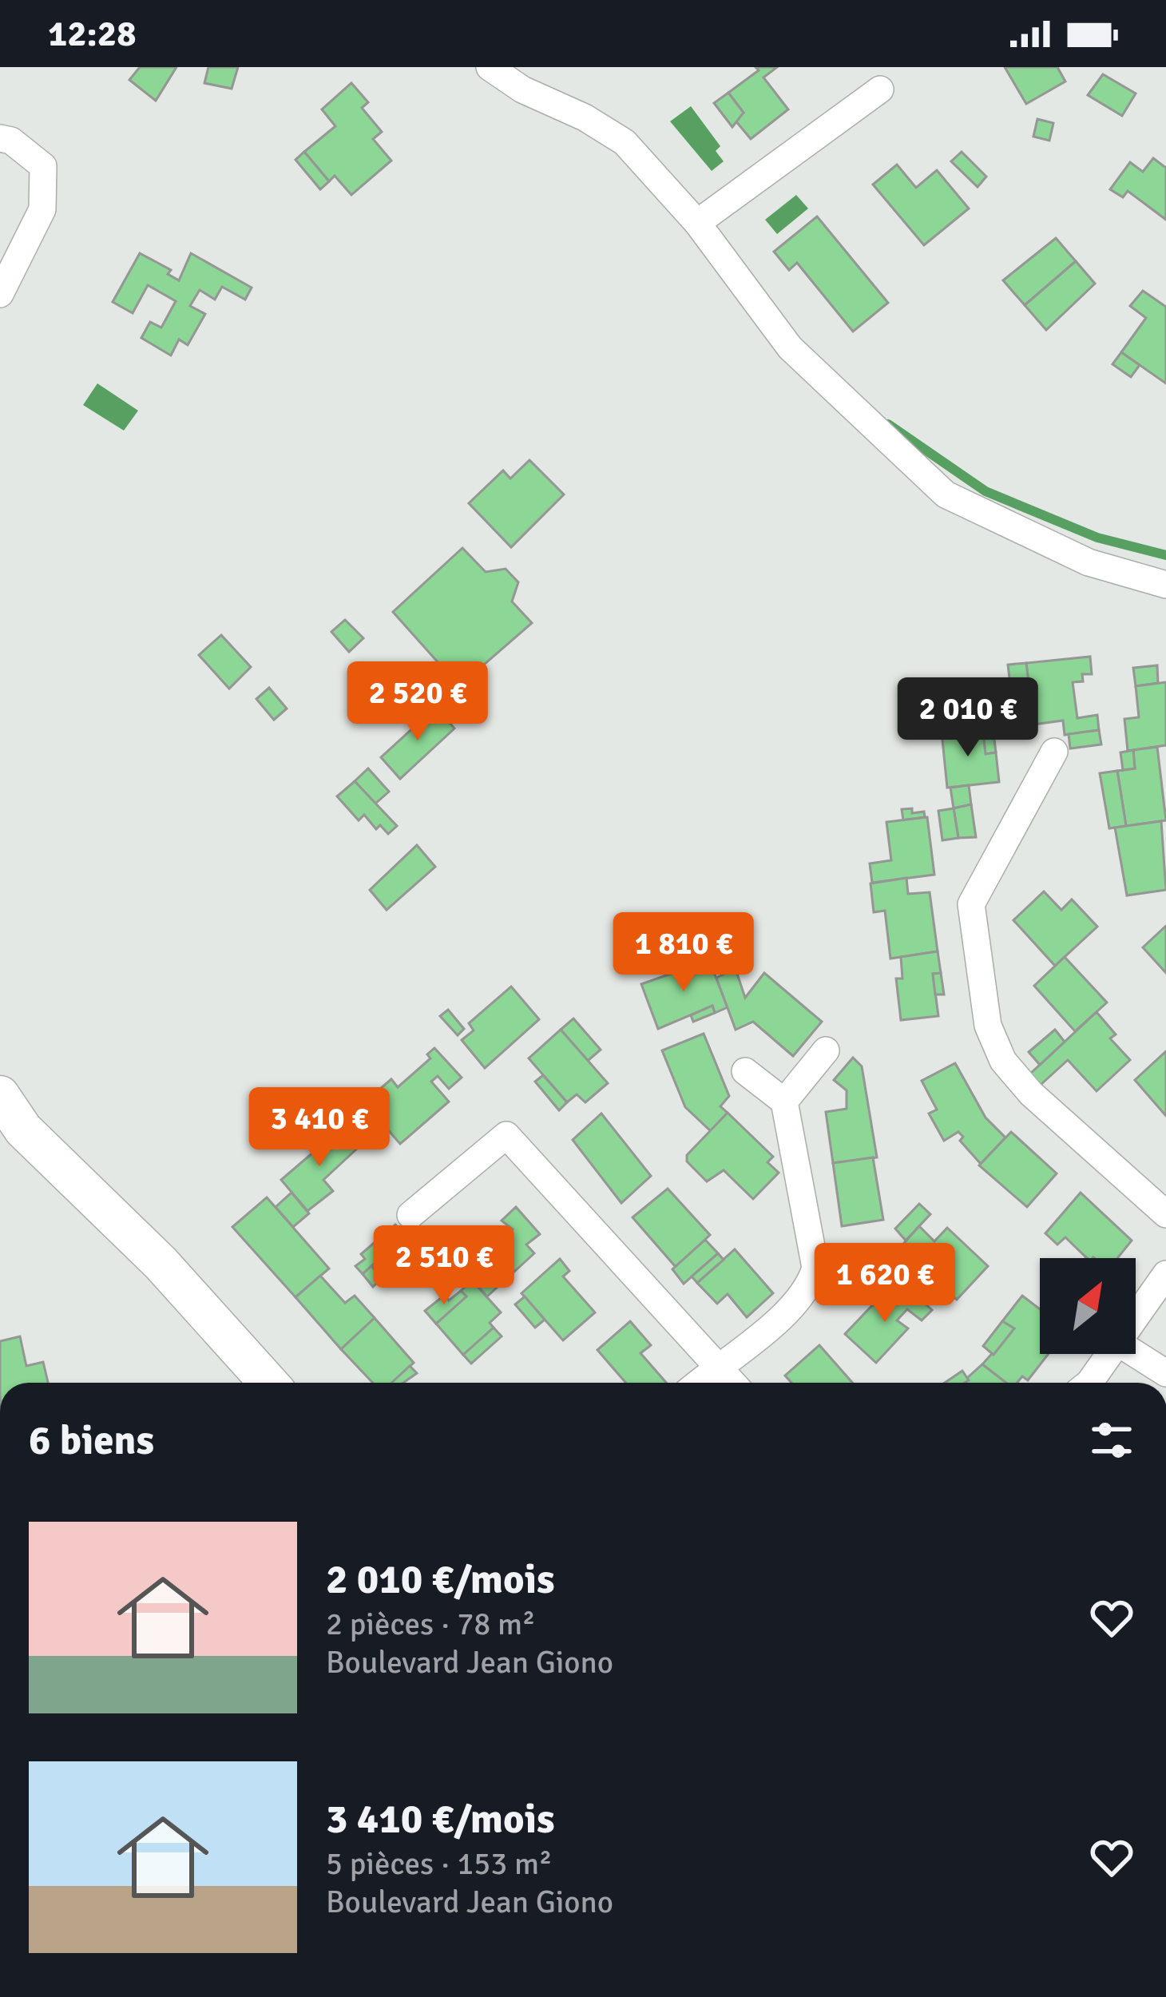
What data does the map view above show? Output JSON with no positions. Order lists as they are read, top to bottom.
{
  "north": "top right",
  "page": {
    "status": "12:28",
    "price": [
      "2 520 €",
      "2 010 €",
      "1 810 €",
      "3 410 €",
      "2 510 €",
      "1 620 €"
    ],
    "heading": "6 biens",
    "list": [
      {
        "name": "2 010 €/mois",
        "note": "2 pièces · 78 m² · Boulevard Jean Giono"
      },
      {
        "name": "3 410 €/mois",
        "note": "5 pièces · 153 m² · Boulevard Jean Giono"
      }
    ]
  }
}
